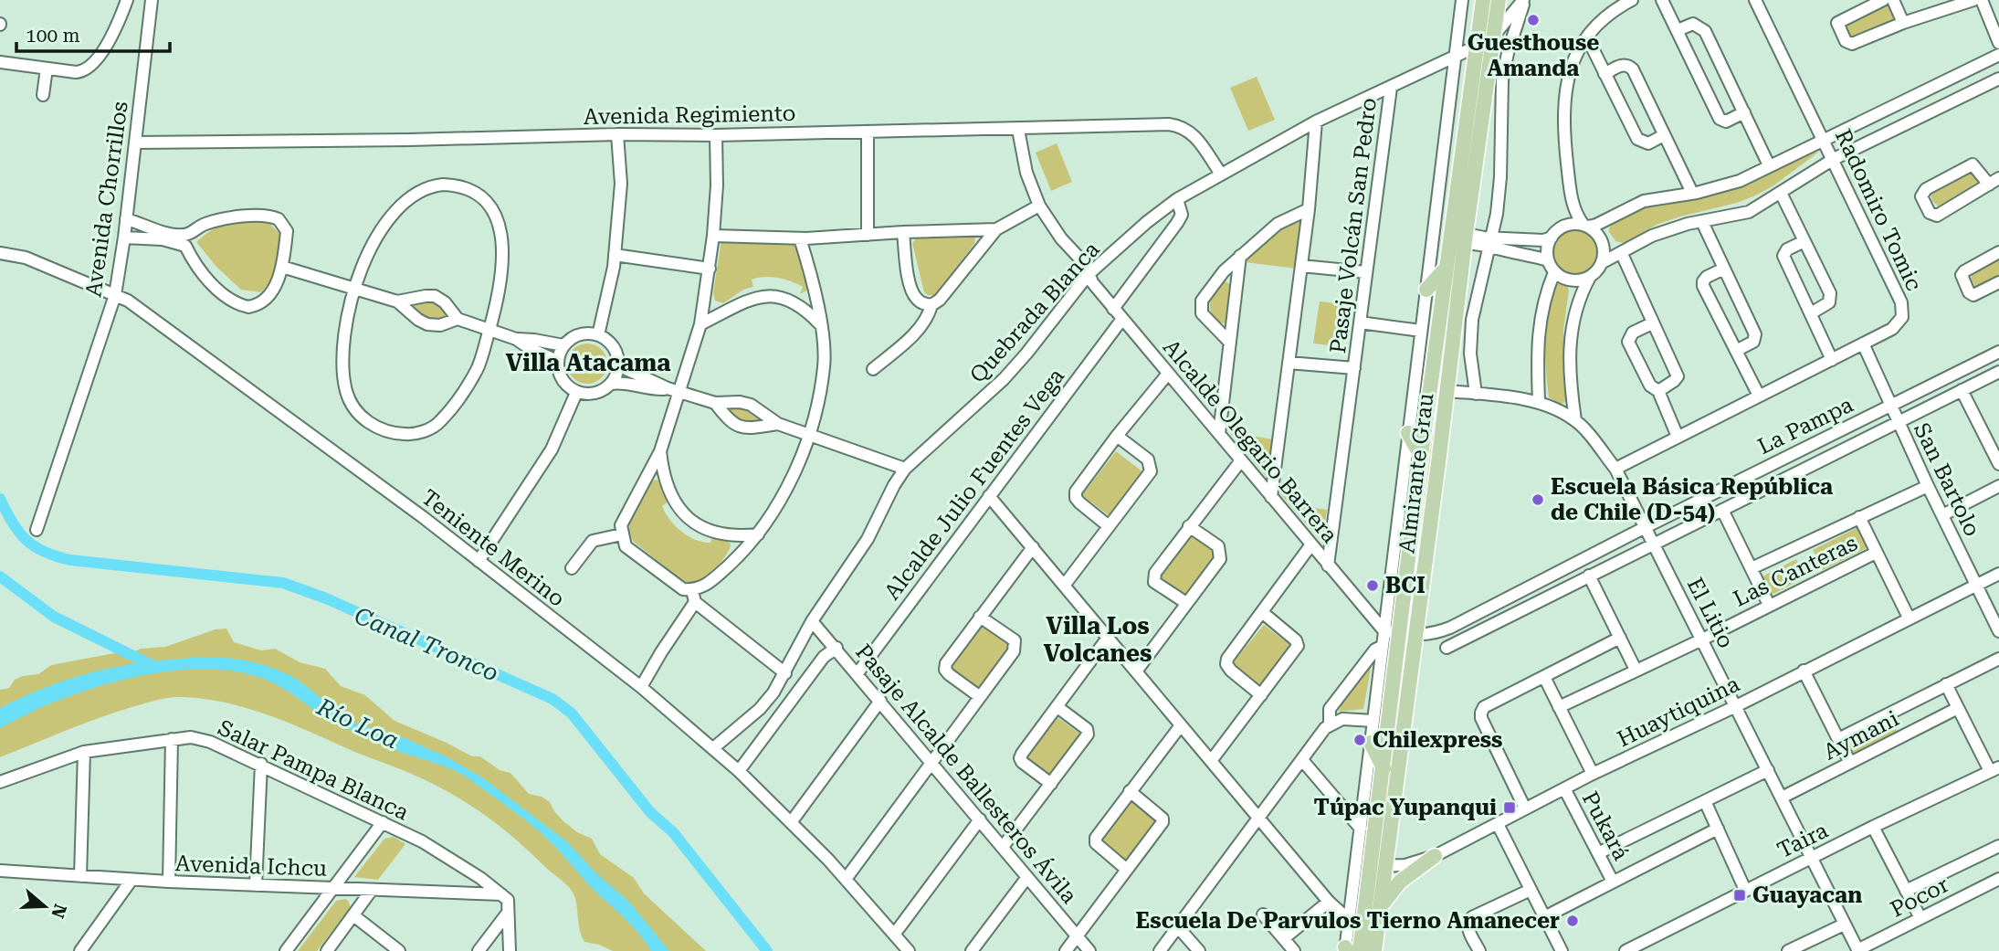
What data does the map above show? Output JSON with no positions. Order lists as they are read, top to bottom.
{
  "streets": {
    "main road": ["Almirante Grau"],
    "street": [
      "Avenida Regimiento",
      "Avenida Chorrillos",
      "Radomiro Tomic",
      "Pasaje Volcán San Pedro",
      "Quebrada Blanca",
      "La Pampa",
      "Alcalde Olegario Barrera",
      "San Bartolo",
      "Alcalde Julio Fuentes Vega",
      "Teniente Merino",
      "Las Canteras",
      "El Litio",
      "Huaytiquina",
      "Aymani",
      "Salar Pampa Blanca",
      "Pasaje Alcalde Ballesteros Ávila",
      "Pukará",
      "Taira",
      "Avenida Ichcu",
      "Pocor"
    ]
  },
  "crossings": [
    ["Avenida Regimiento", "Avenida Chorrillos"],
    ["Avenida Regimiento", "Quebrada Blanca"],
    ["Avenida Regimiento", "Alcalde Olegario Barrera"],
    ["Avenida Chorrillos", "Teniente Merino"],
    ["Radomiro Tomic", "San Bartolo"],
    ["Radomiro Tomic", "El Litio"],
    ["Pasaje Volcán San Pedro", "Quebrada Blanca"],
    ["Pasaje Volcán San Pedro", "Alcalde Olegario Barrera"],
    ["Quebrada Blanca", "Alcalde Olegario Barrera"],
    ["Quebrada Blanca", "Almirante Grau"],
    ["Quebrada Blanca", "Teniente Merino"],
    ["Quebrada Blanca", "Pasaje Alcalde Ballesteros Ávila"],
    ["La Pampa", "Alcalde Olegario Barrera"],
    ["La Pampa", "Almirante Grau"],
    ["La Pampa", "San Bartolo"],
    ["La Pampa", "El Litio"],
    ["Alcalde Olegario Barrera", "Almirante Grau"],
    ["Alcalde Olegario Barrera", "Alcalde Julio Fuentes Vega"],
    ["Almirante Grau", "El Litio"],
    ["Almirante Grau", "Huaytiquina"],
    ["San Bartolo", "Las Canteras"],
    ["San Bartolo", "Huaytiquina"],
    ["Alcalde Julio Fuentes Vega", "Pasaje Alcalde Ballesteros Ávila"],
    ["Las Canteras", "El Litio"],
    ["Las Canteras", "Pukará"],
    ["El Litio", "Huaytiquina"],
    ["El Litio", "Aymani"],
    ["El Litio", "Taira"],
    ["El Litio", "Pocor"],
    ["Huaytiquina", "Pukará"],
    ["Salar Pampa Blanca", "Avenida Ichcu"]
  ],
  "districts": ["Villa Atacama", "Villa Los Volcanes"],
  "water": ["Canal Tronco", "Río Loa"],
  "places": {
    "other": [
      "Guesthouse Amanda",
      "Escuela Básica República de Chile (D-54)",
      "BCI",
      "Chilexpress",
      "Escuela De Parvulos Tierno Amanecer"
    ],
    "transit": ["Túpac Yupanqui", "Guayacan"]
  },
  "scale_bar": "100 m",
  "north": "right"
}
